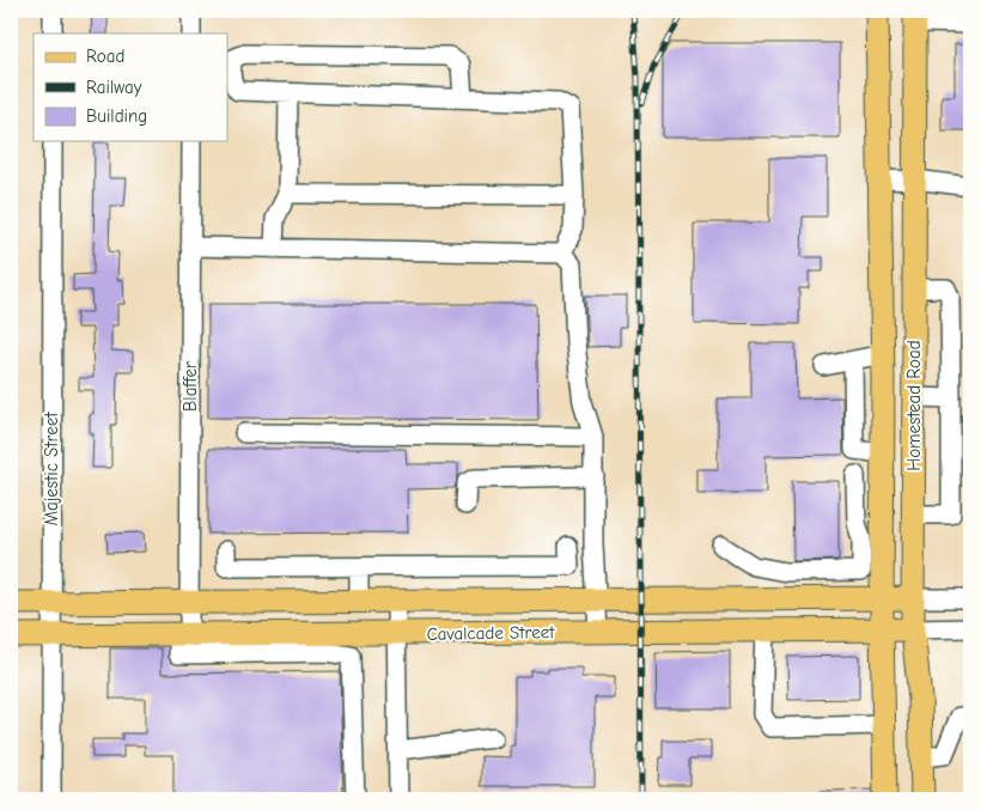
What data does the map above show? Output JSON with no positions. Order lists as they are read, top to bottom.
{
  "streets": {
    "main road": ["Homestead Road", "Cavalcade Street"],
    "street": ["Blaffer", "Majestic Street"]
  },
  "crossings": [
    ["Blaffer", "Cavalcade Street"],
    ["Homestead Road", "Cavalcade Street"],
    ["Majestic Street", "Cavalcade Street"]
  ],
  "legend": ["Road", "Railway", "Building"]
}
